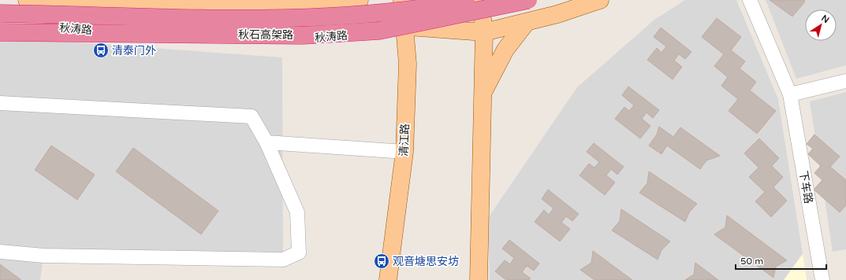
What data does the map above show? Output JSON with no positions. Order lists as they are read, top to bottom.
{
  "streets": {
    "highway": ["秋石高架路"],
    "main road": ["秋涛路", "清江路"],
    "street": ["下车路"]
  },
  "crossings": [
    ["秋涛路", "秋石高架路"],
    ["秋涛路", "清江路"]
  ],
  "places": {
    "bus stop": ["清泰门外", "观音塘思安坊"]
  },
  "scale_bar": "50 m",
  "north": "top right"
}
